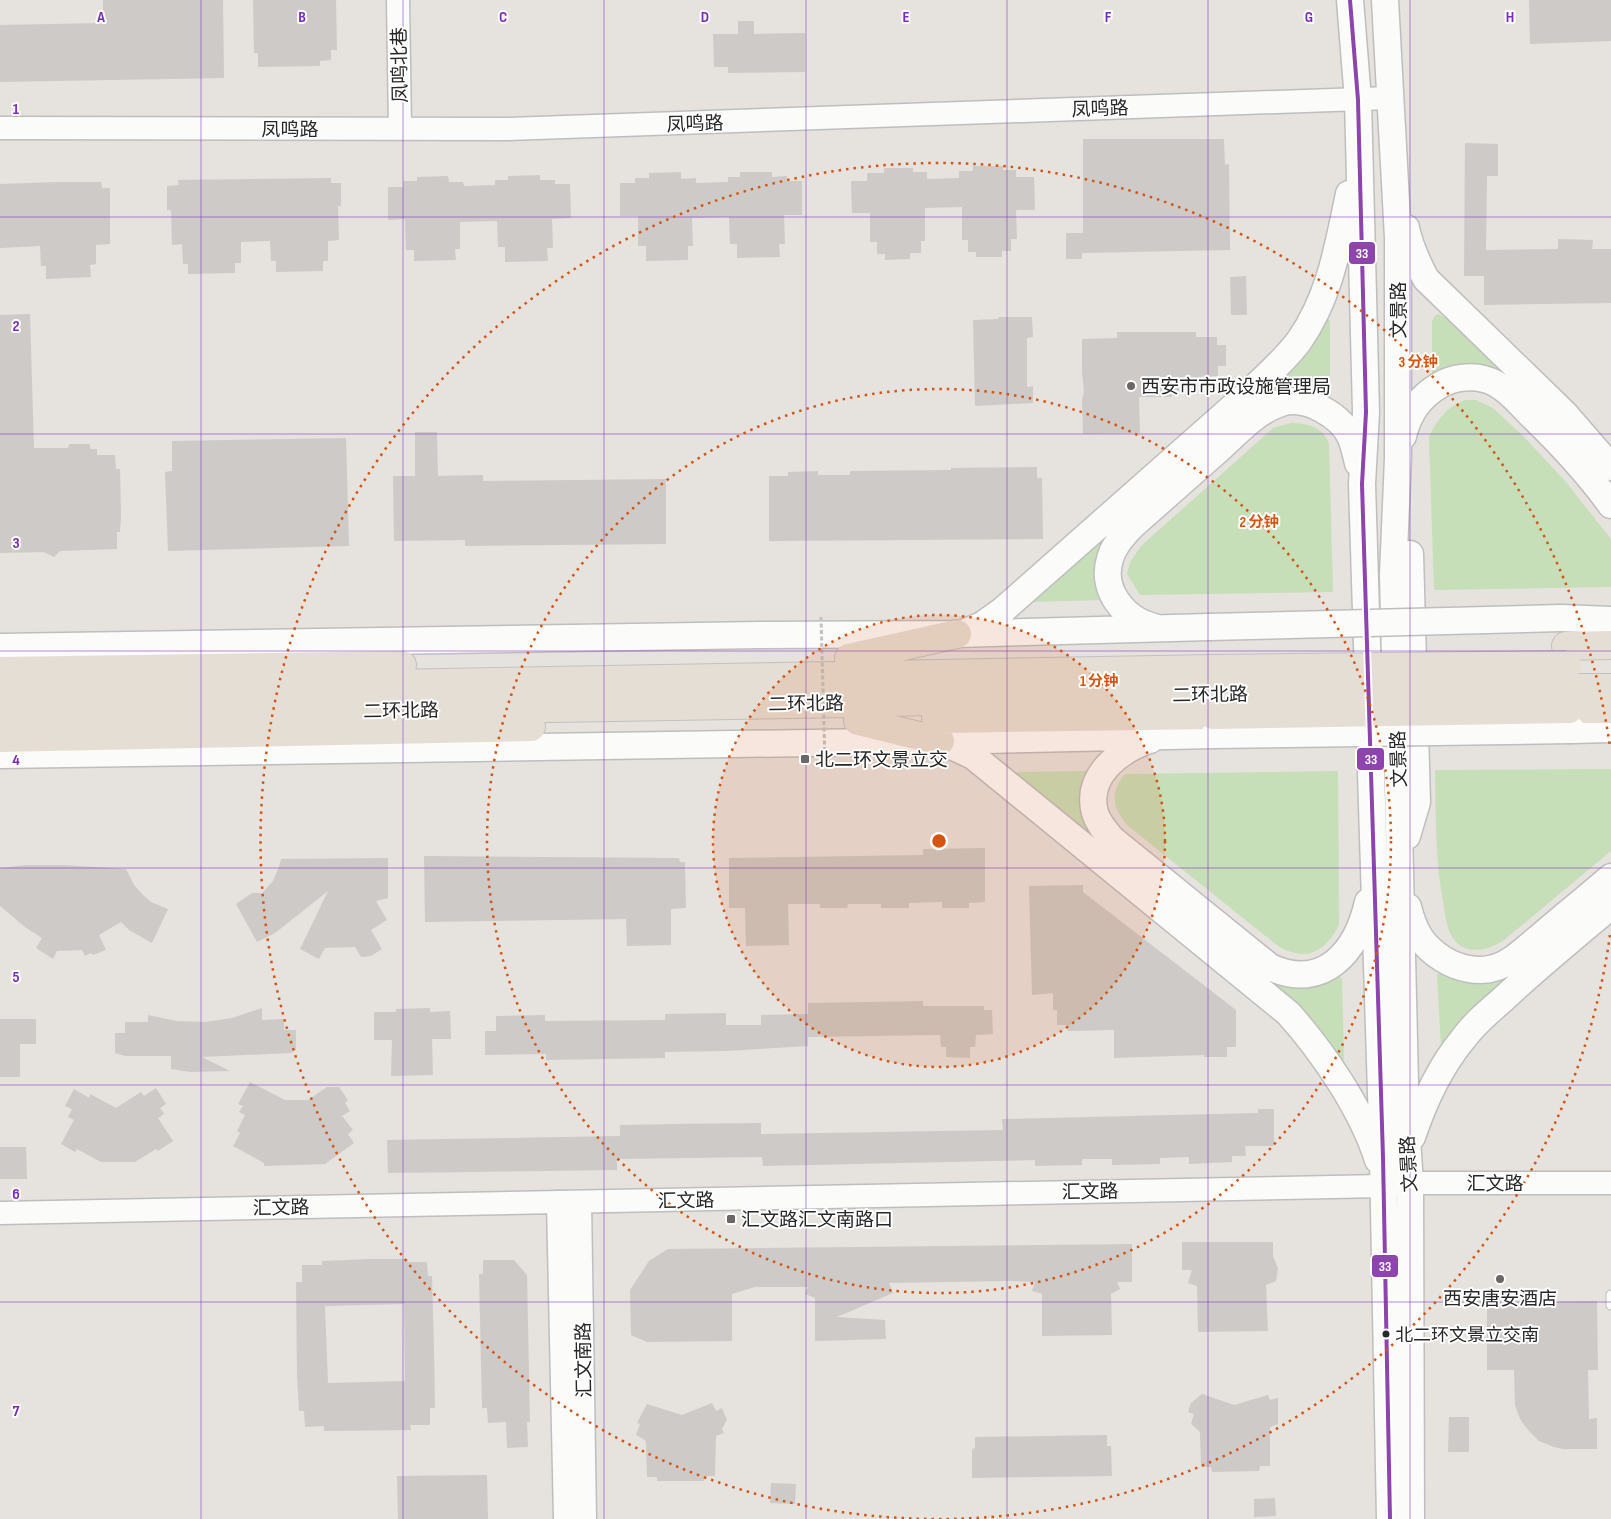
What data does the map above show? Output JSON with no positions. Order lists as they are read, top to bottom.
{
  "streets": {
    "highway": ["二环北路"],
    "main road": ["文景路"],
    "street": [
      "凤鸣北巷",
      "凤鸣路",
      "汇文路",
      "汇文南路"
    ]
  },
  "crossings": [
    ["凤鸣北巷", "凤鸣路"],
    ["凤鸣路", "文景路"],
    ["文景路", "汇文路"],
    ["汇文路", "汇文南路"]
  ],
  "places": {
    "other": ["西安市市政设施管理局", "西安唐安酒店", "北二环文景立交南"],
    "transit": ["北二环文景立交", "汇文路汇文南路口"]
  },
  "lines": ["transit line 33"],
  "grid": {
    "columns": [
      "A",
      "B",
      "C",
      "D",
      "E",
      "F",
      "G",
      "H"
    ],
    "rows": [
      "1",
      "2",
      "3",
      "4",
      "5",
      "6",
      "7"
    ]
  },
  "rings": ["3 分钟", "2 分钟", "1 分钟"]
}
